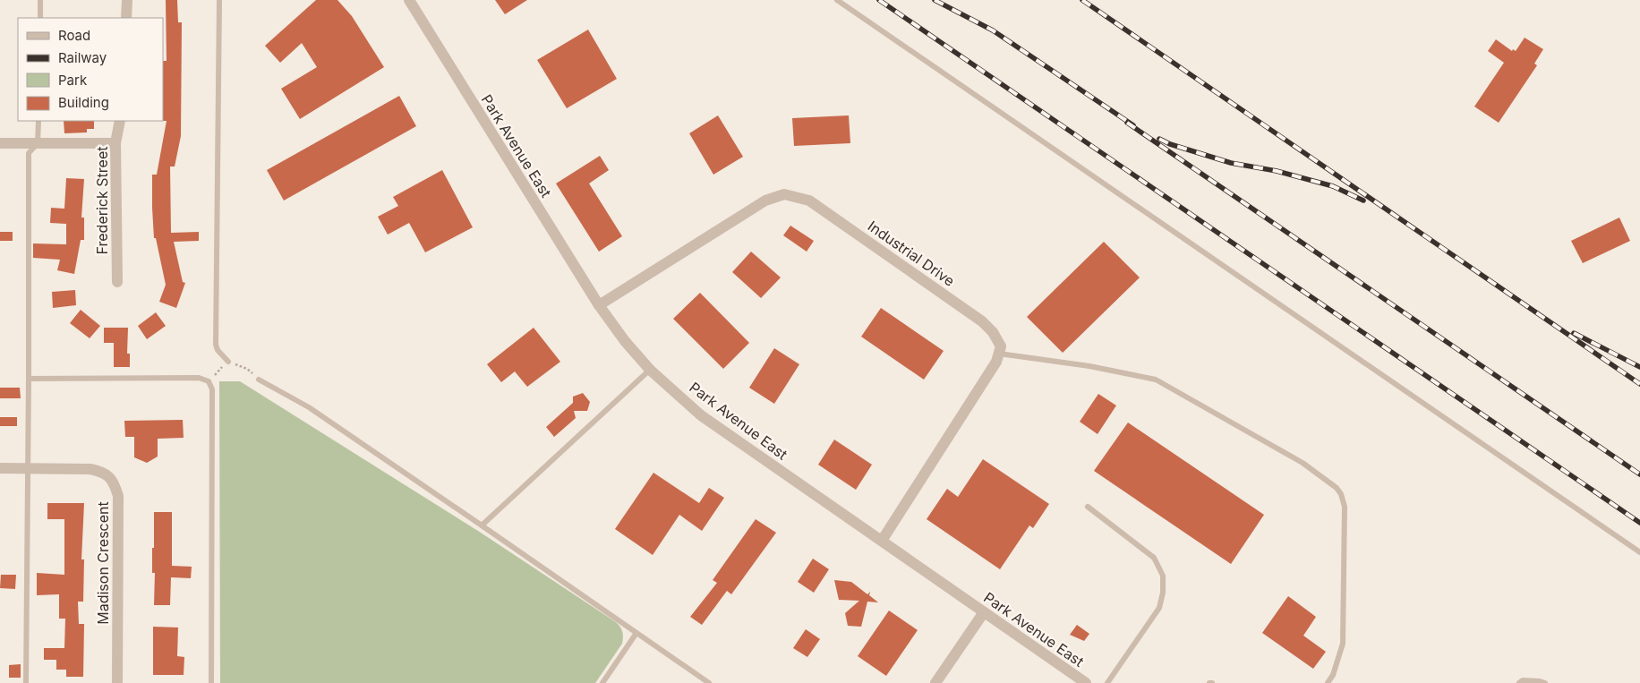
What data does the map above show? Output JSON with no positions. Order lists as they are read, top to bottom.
{
  "streets": {
    "street": [
      "Park Avenue East",
      "Frederick Street",
      "Industrial Drive",
      "Madison Crescent"
    ]
  },
  "crossings": [
    ["Park Avenue East", "Industrial Drive"]
  ],
  "legend": [
    "Road",
    "Railway",
    "Park",
    "Building"
  ]
}
